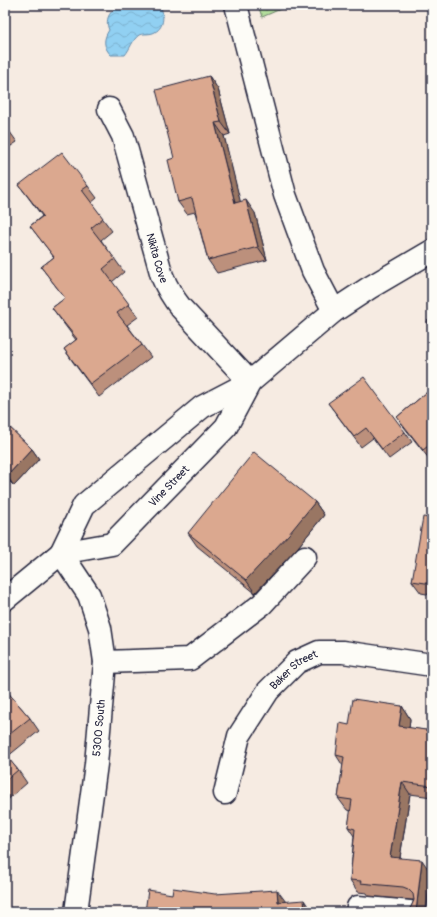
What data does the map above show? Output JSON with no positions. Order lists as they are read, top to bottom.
{
  "streets": {
    "main road": [
      "Nikita Cove",
      "Vine Street",
      "Baker Street",
      "5300 South"
    ]
  },
  "crossings": [
    ["Nikita Cove", "Vine Street"],
    ["Vine Street", "5300 South"]
  ]
}
